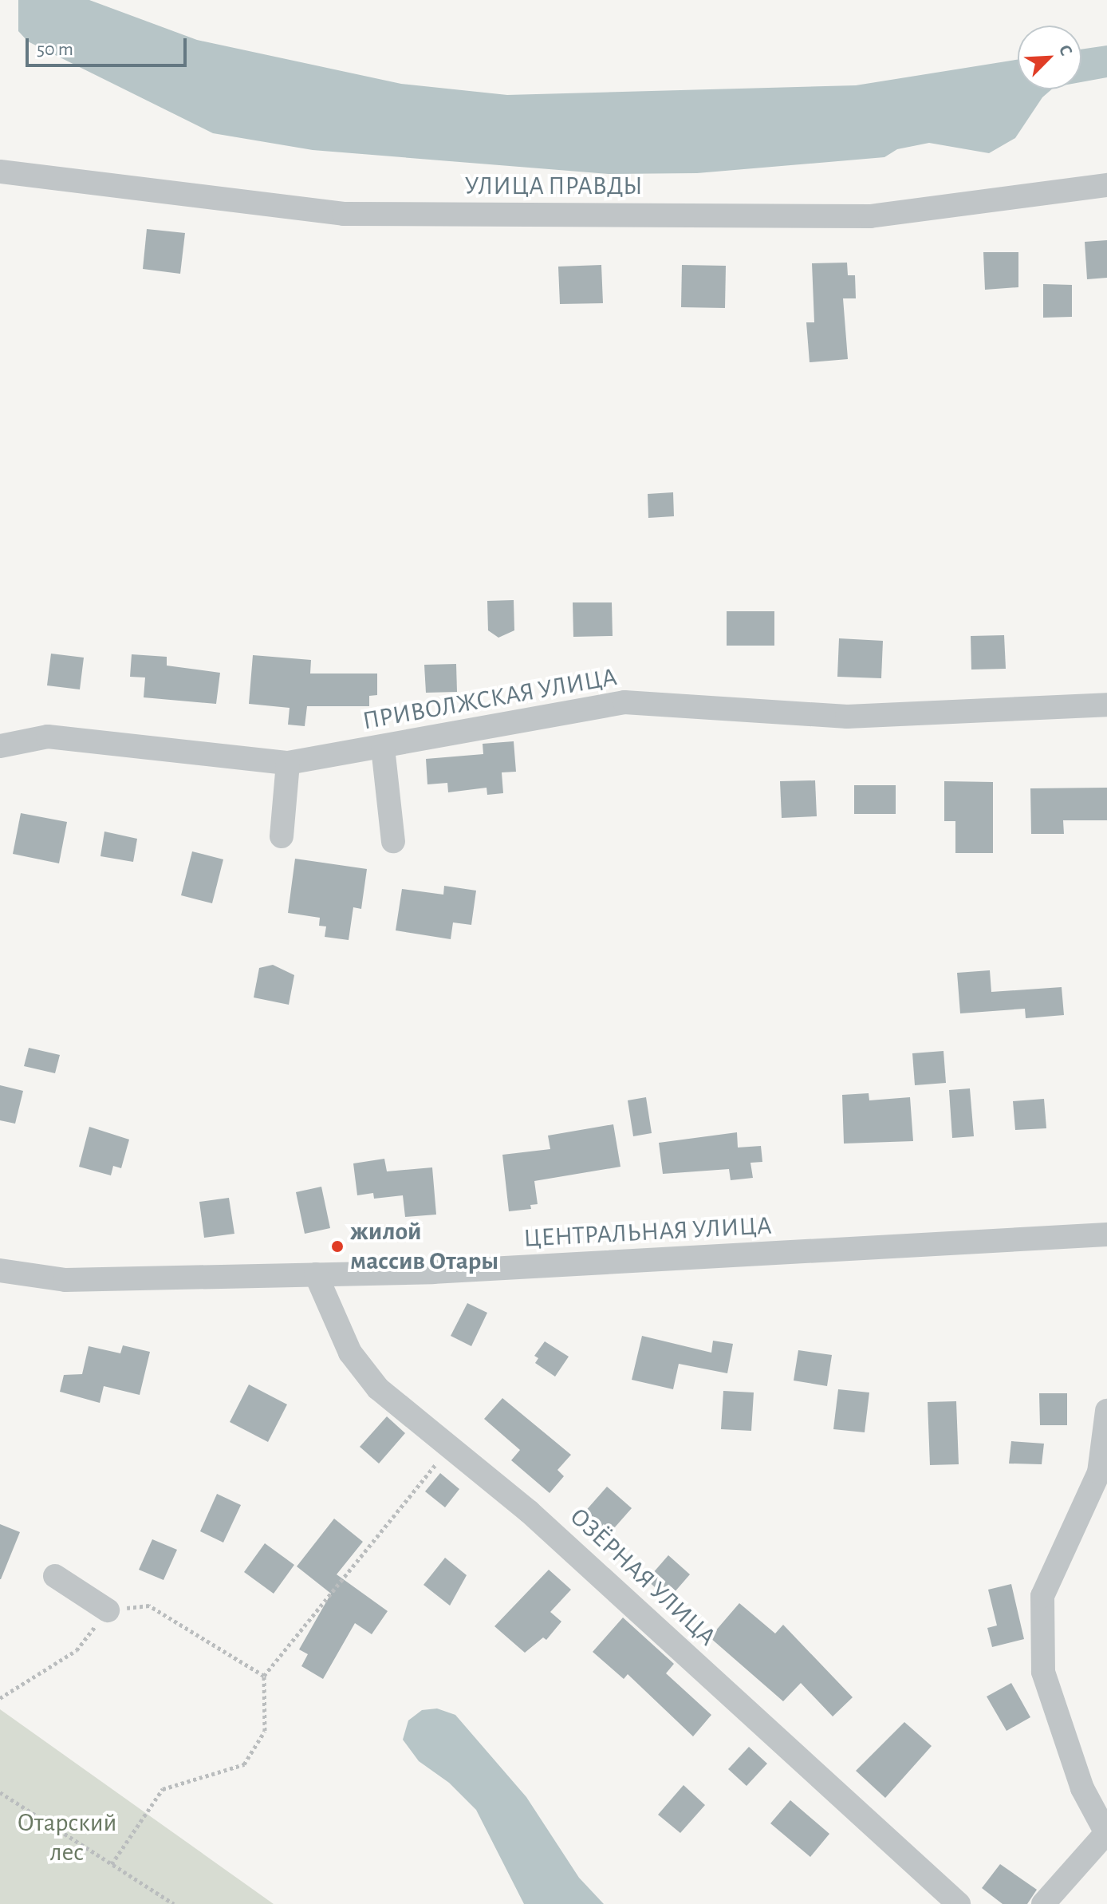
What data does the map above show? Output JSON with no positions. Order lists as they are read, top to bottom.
{
  "streets": {
    "street": [
      "УЛИЦА ПРАВДЫ",
      "ПРИВОЛЖСКАЯ УЛИЦА",
      "ЦЕНТРАЛЬНАЯ УЛИЦА",
      "ОЗЁРНАЯ УЛИЦА"
    ]
  },
  "crossings": [
    ["ЦЕНТРАЛЬНАЯ УЛИЦА", "ОЗЁРНАЯ УЛИЦА"]
  ],
  "parks": ["Отарский лес"],
  "places": ["жилой массив Отары"],
  "scale_bar": "50 m",
  "north": "top right"
}
